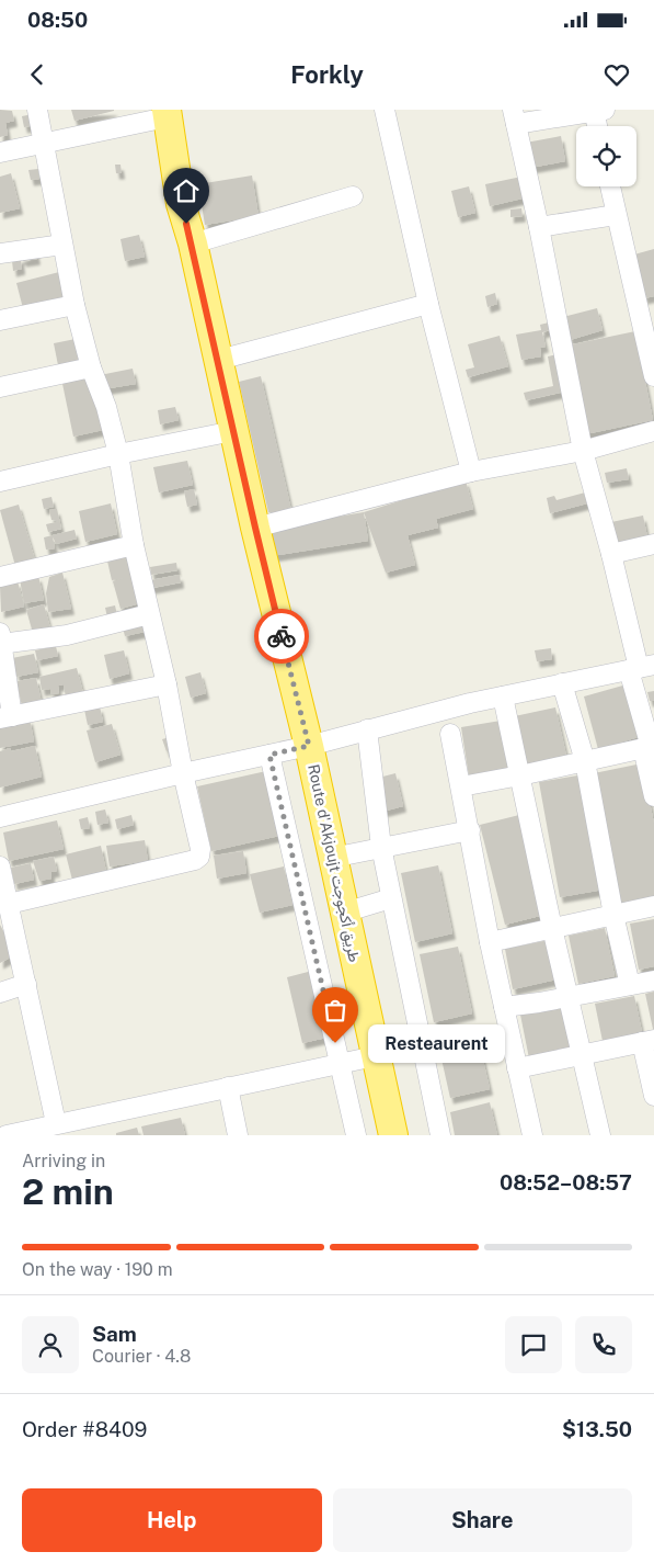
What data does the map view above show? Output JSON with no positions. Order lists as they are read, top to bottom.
{
  "streets": {
    "highway": ["Route d'Akjoujt طريق أكجوجت"]
  },
  "places": ["Resteaurent"],
  "page": {
    "status": "08:50",
    "header": "Forkly",
    "bubble": "Resteaurent",
    "heading": ["2 min", "Arriving in", "08:52–08:57"],
    "panel": [
      "Sam",
      "Courier · 4.8",
      "Order #8409",
      "$13.50"
    ],
    "bar": "On the way · 190 m",
    "buttons": ["Help", "Share"]
  }
}
